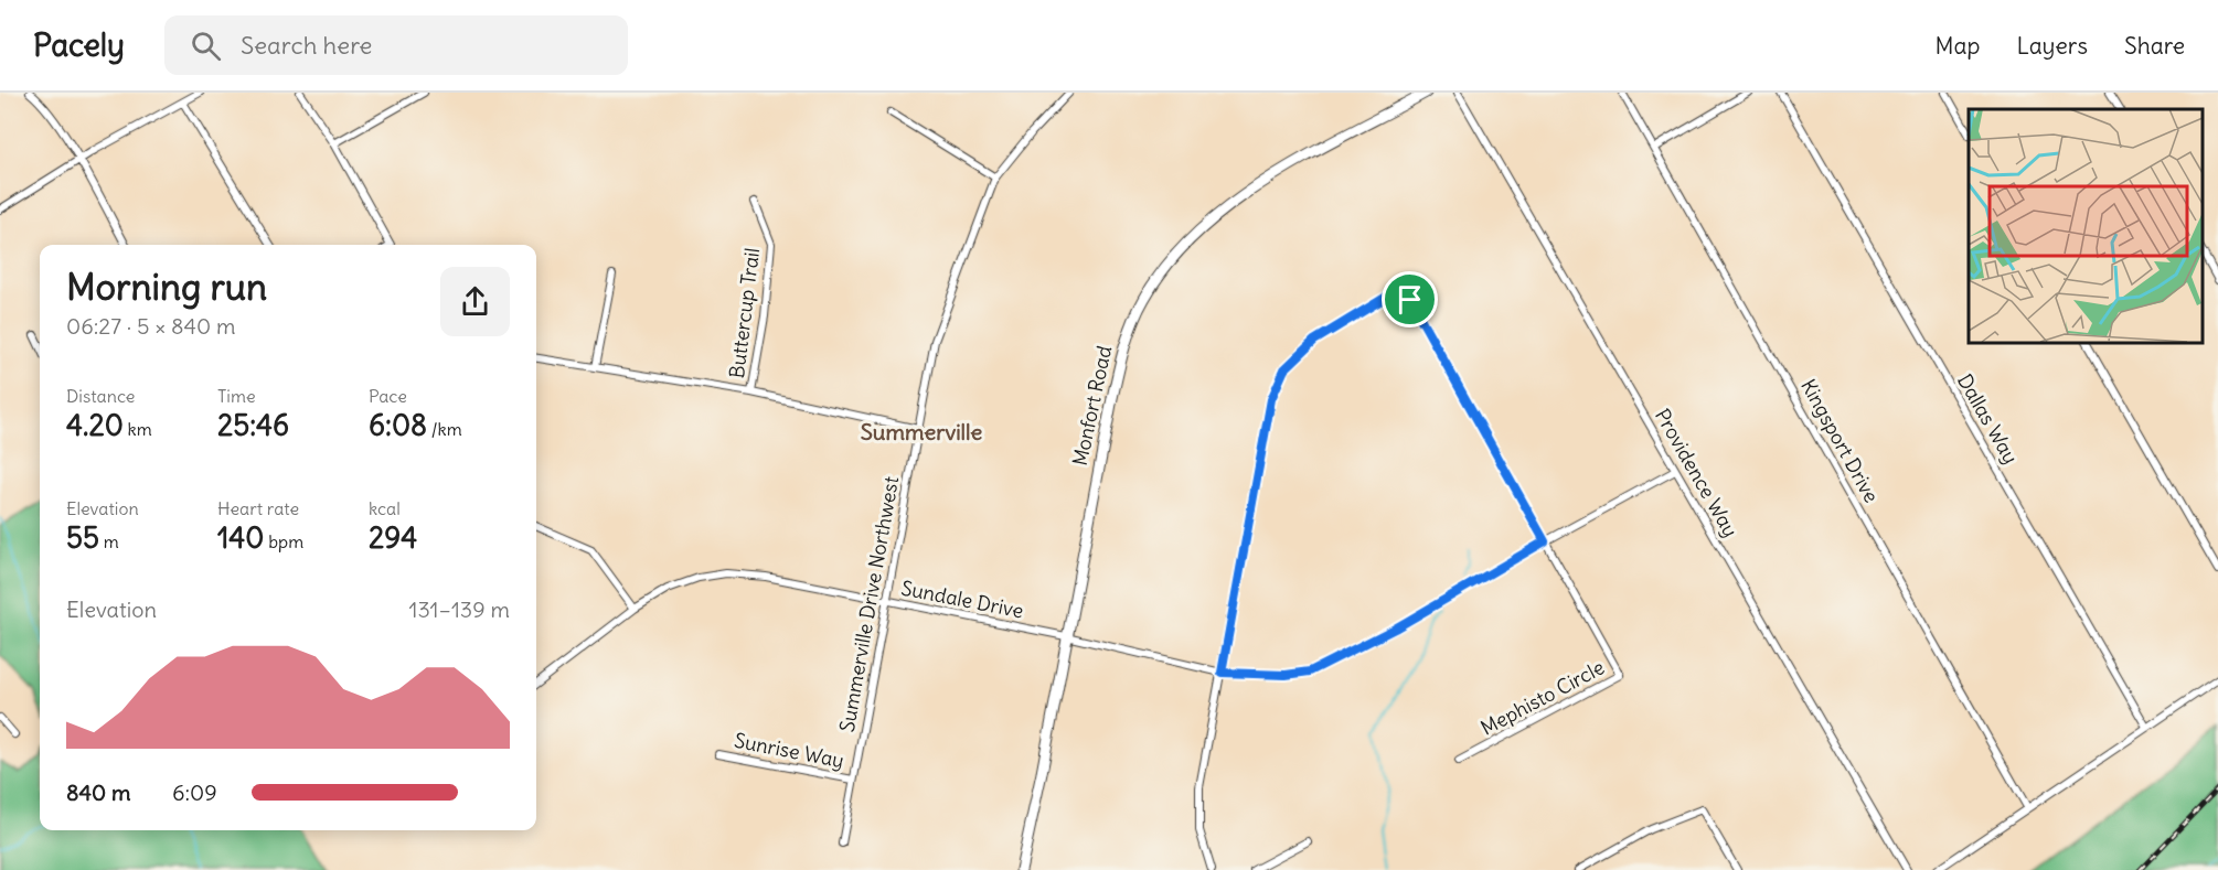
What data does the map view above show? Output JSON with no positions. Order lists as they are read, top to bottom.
{
  "streets": {
    "street": [
      "Buttercup Trail",
      "Monfort Road",
      "Dallas Way",
      "Kingsport Drive",
      "Providence Way",
      "Sundale Drive",
      "Summerville Drive Northwest",
      "Mephisto Circle",
      "Sunrise Way"
    ]
  },
  "crossings": [
    ["Monfort Road", "Sundale Drive"],
    ["Providence Way", "Sundale Drive"],
    ["Sundale Drive", "Summerville Drive Northwest"],
    ["Sundale Drive", "Mephisto Circle"],
    ["Summerville Drive Northwest", "Sunrise Way"]
  ],
  "districts": ["Summerville"],
  "page": {
    "header": "Pacely",
    "search": "Search here",
    "nav": ["Map", "Layers", "Share"],
    "heading": ["Morning run", "06:27 · 5 × 840 m"],
    "stats": [
      ["Distance", "4.20 km"],
      ["Time", "25:46"],
      ["Pace", "6:08 /km"],
      ["Elevation", "55 m"],
      ["Heart rate", "140 bpm"],
      ["kcal", "294"]
    ],
    "chart": ["Elevation", "131–139 m"],
    "list": [
      {
        "name": "840 m",
        "note": "6:09"
      }
    ]
  }
}
